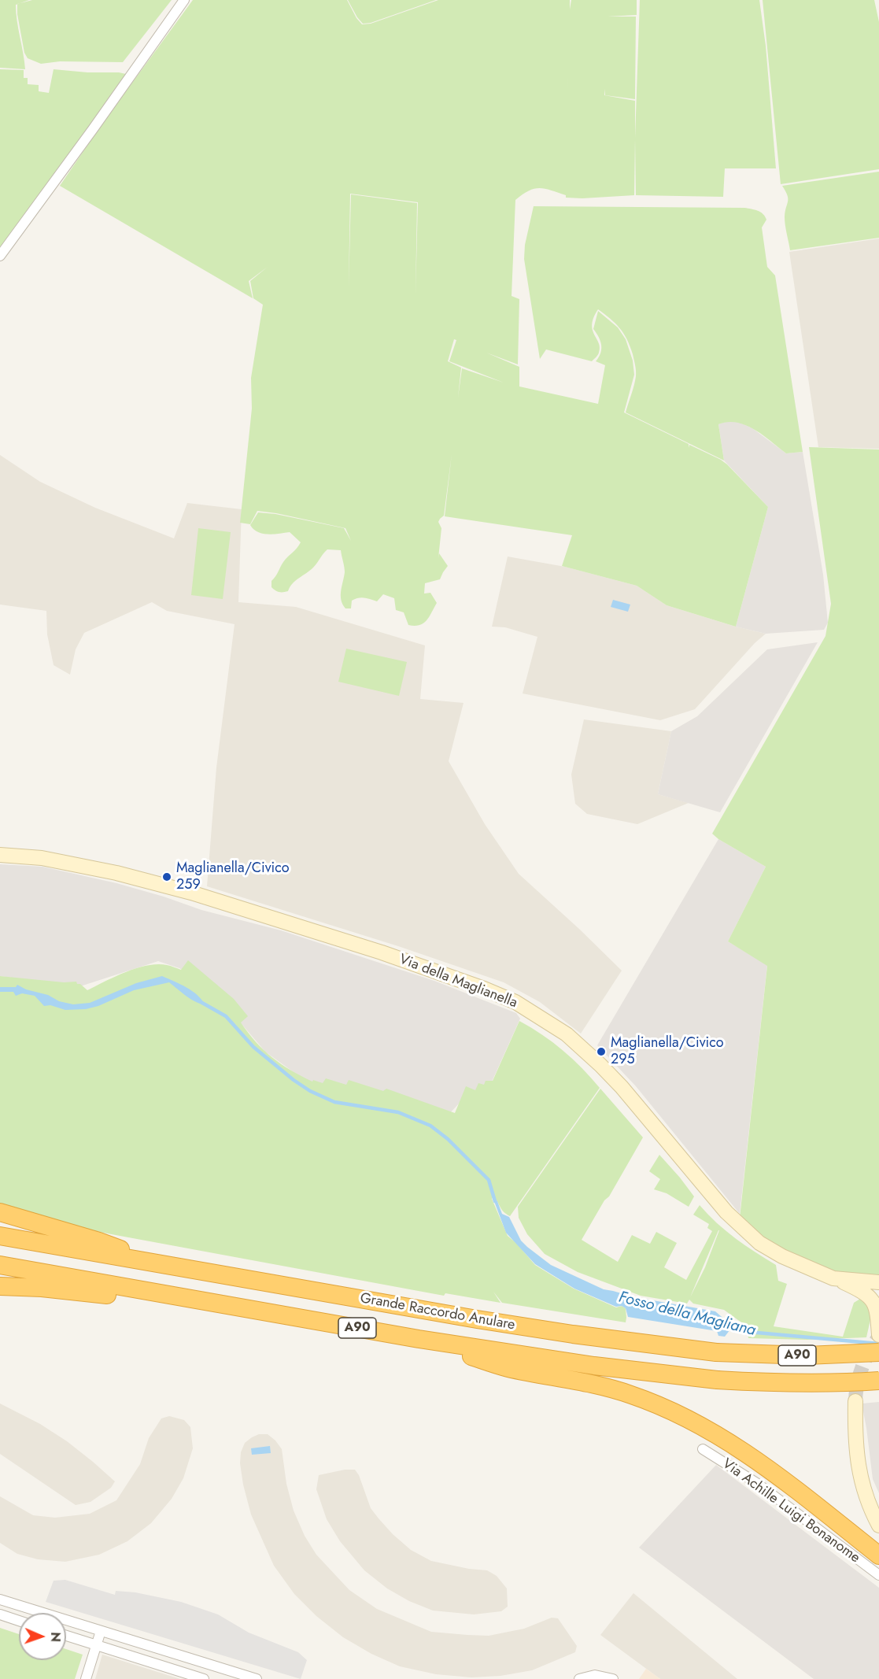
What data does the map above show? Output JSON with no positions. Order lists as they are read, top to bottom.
{
  "streets": {
    "highway": ["Grande Raccordo Anulare", "A90"],
    "main road": ["Via della Maglianella"],
    "street": ["Via Achille Luigi Bonanome"]
  },
  "water": ["Fosso della Magliana"],
  "places": ["Maglianella/Civico 259", "Maglianella/Civico 295"],
  "north": "right"
}
